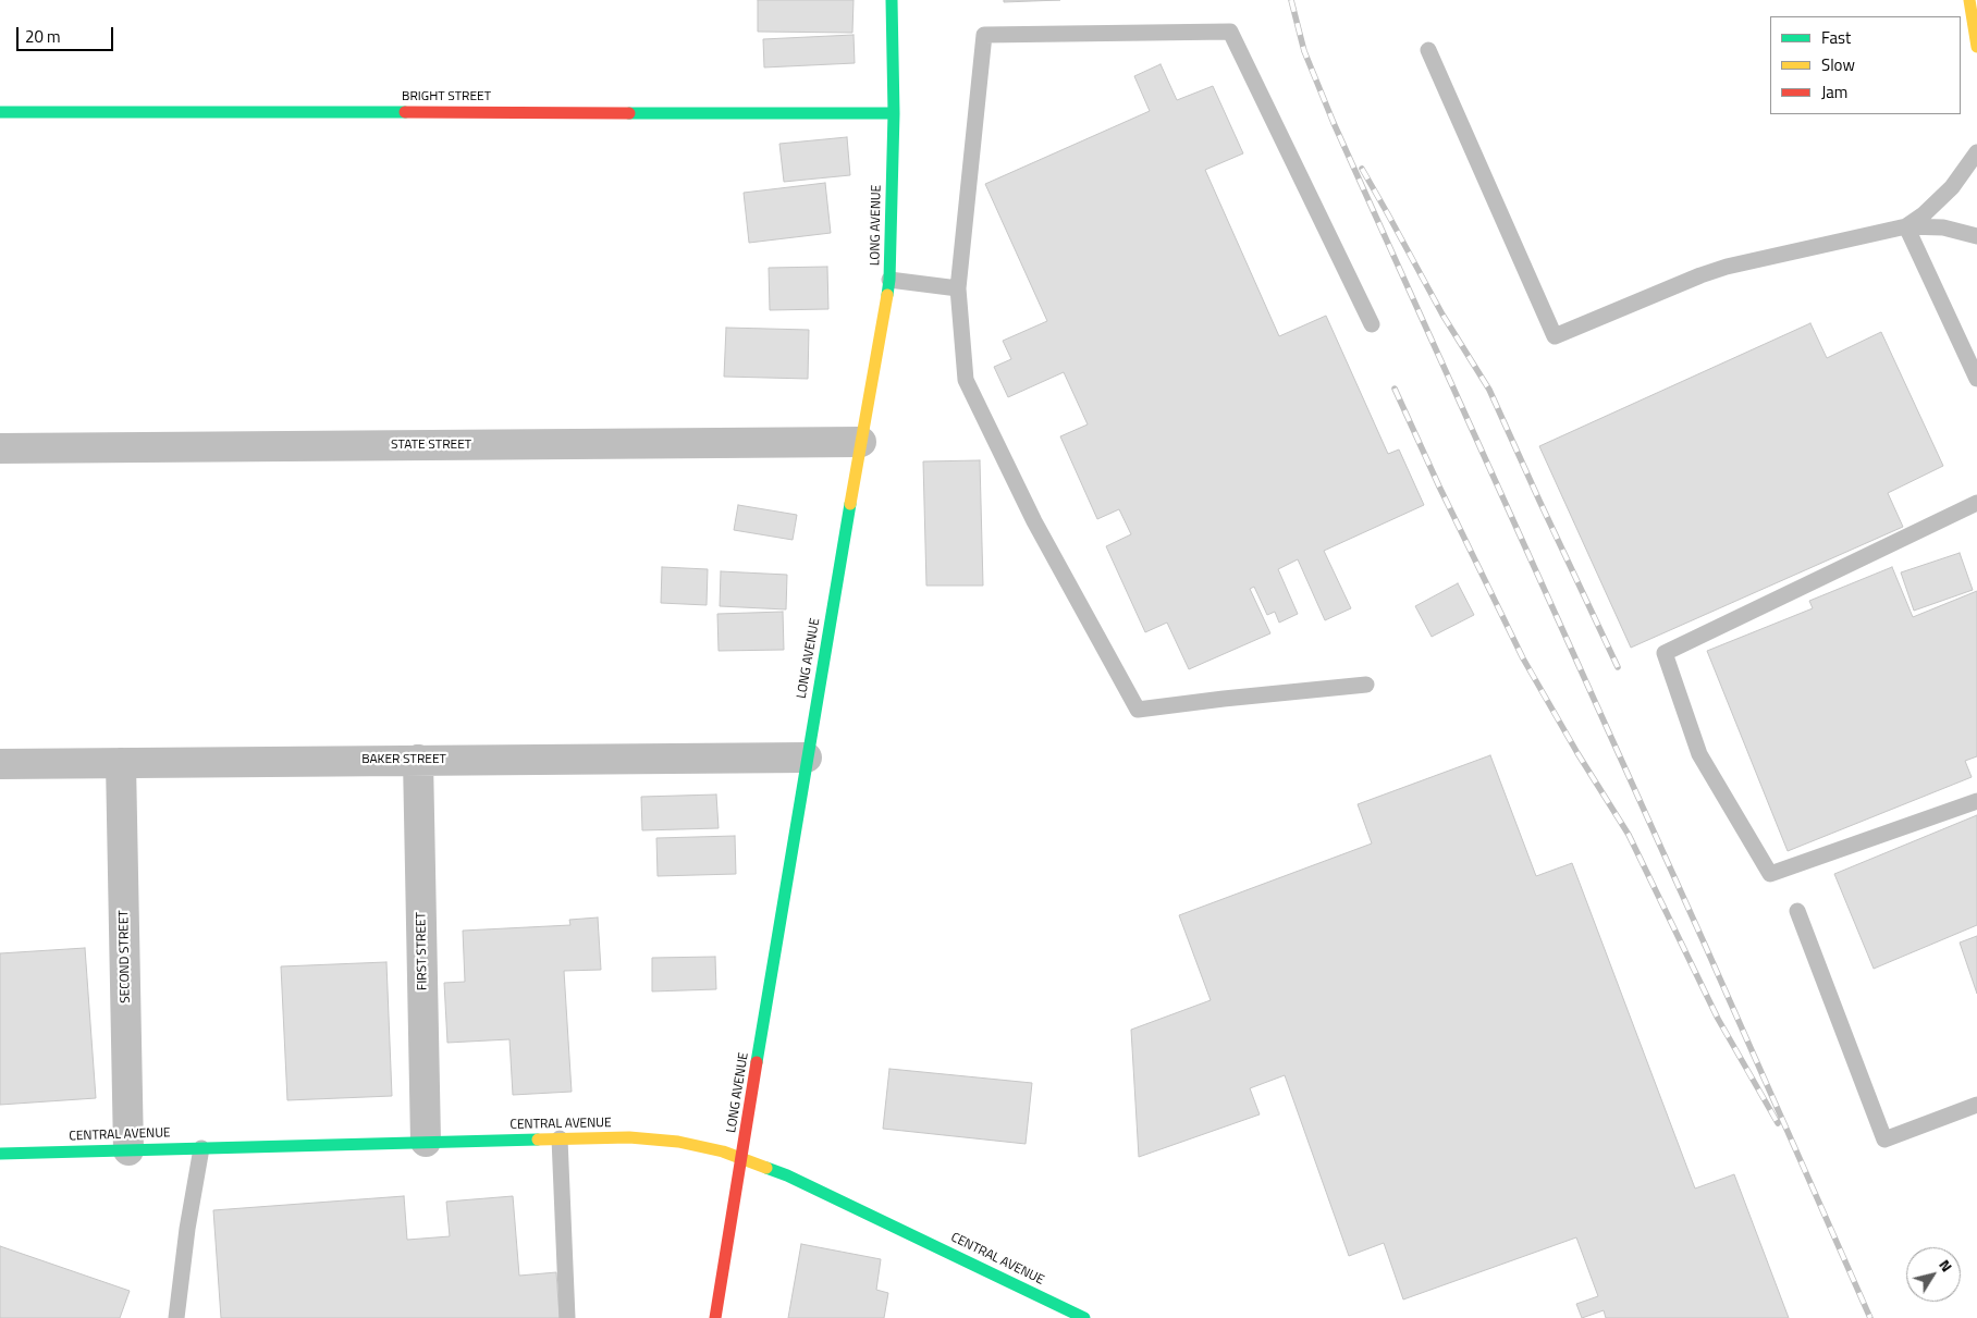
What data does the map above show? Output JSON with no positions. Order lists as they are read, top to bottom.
{
  "streets": {
    "main road": ["BRIGHT STREET", "LONG AVENUE", "CENTRAL AVENUE"],
    "street": [
      "STATE STREET",
      "BAKER STREET",
      "FIRST STREET",
      "SECOND STREET"
    ]
  },
  "crossings": [
    ["BRIGHT STREET", "LONG AVENUE"],
    ["LONG AVENUE", "STATE STREET"],
    ["LONG AVENUE", "BAKER STREET"],
    ["LONG AVENUE", "CENTRAL AVENUE"],
    ["BAKER STREET", "FIRST STREET"],
    ["BAKER STREET", "SECOND STREET"],
    ["FIRST STREET", "CENTRAL AVENUE"],
    ["SECOND STREET", "CENTRAL AVENUE"]
  ],
  "legend": ["Fast", "Slow", "Jam"],
  "scale_bar": "20 m",
  "north": "top right"
}
